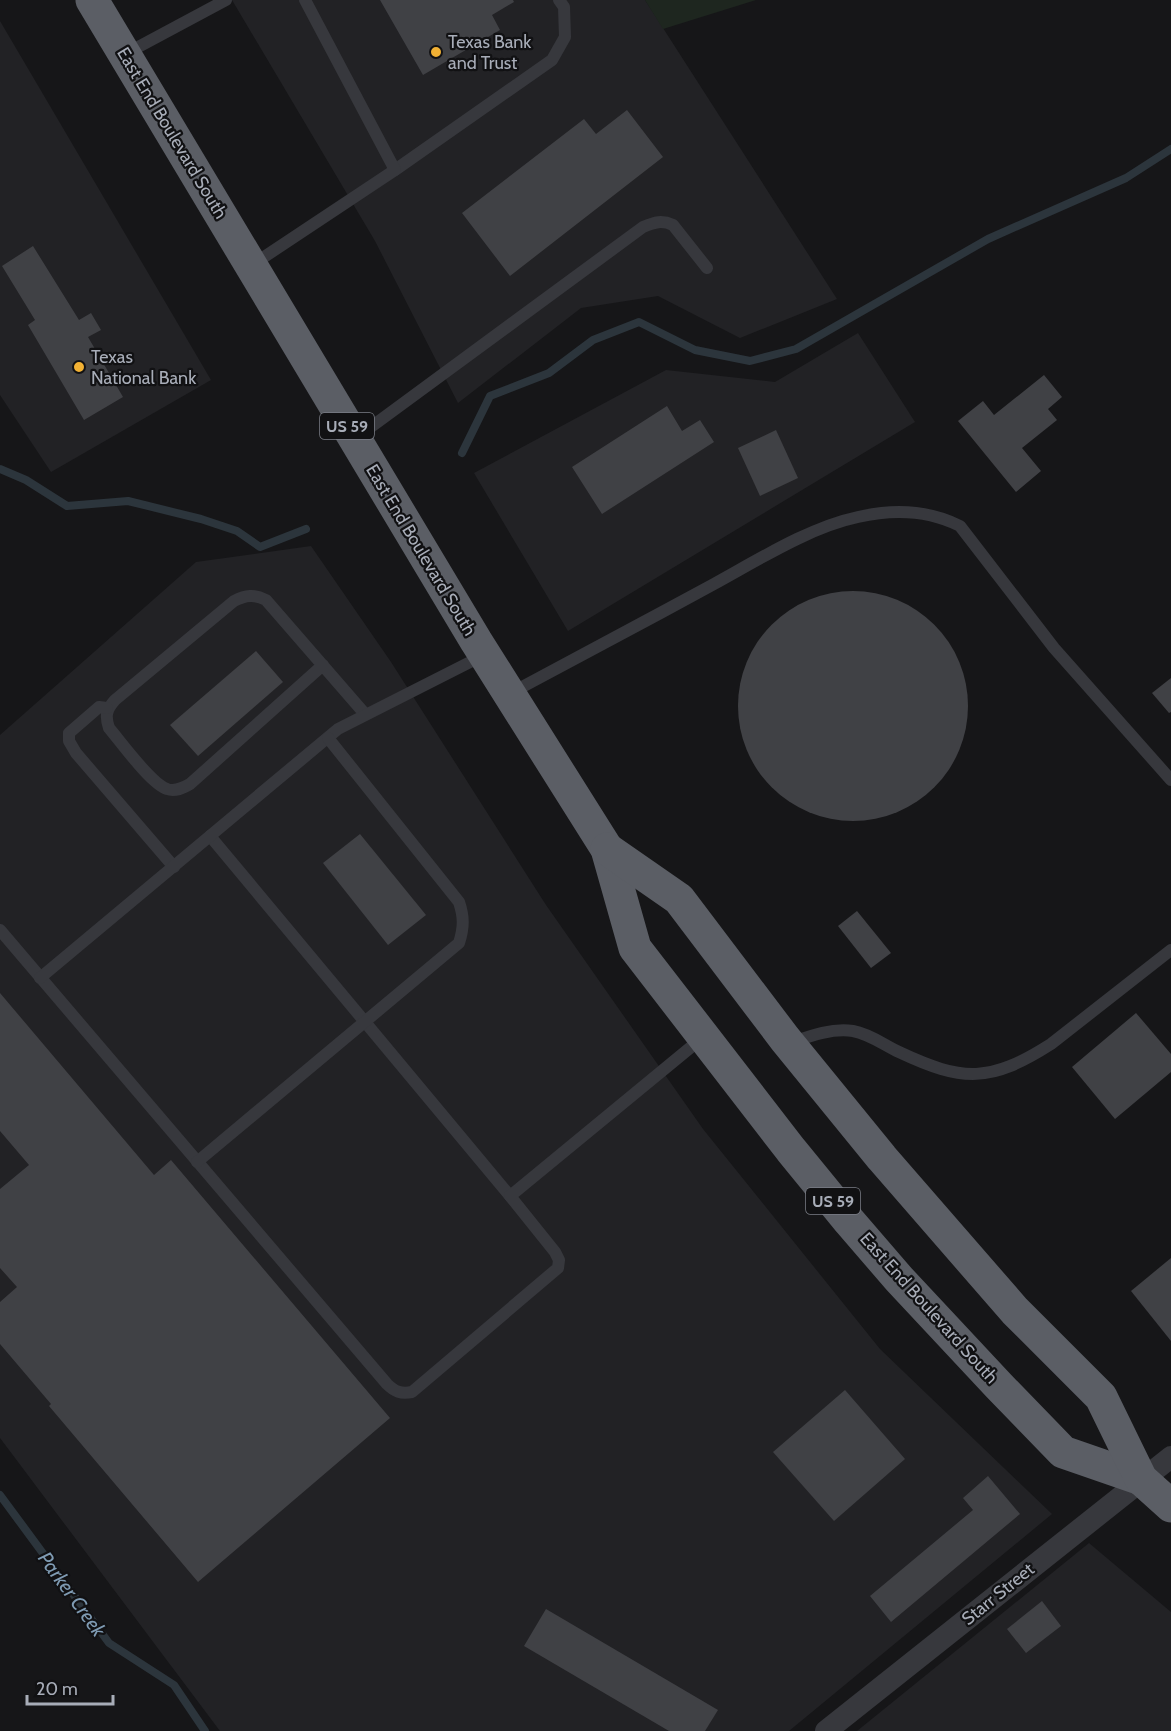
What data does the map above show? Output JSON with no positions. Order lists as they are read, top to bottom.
{
  "streets": {
    "highway": ["East End Boulevard South", "US 59"],
    "street": ["Starr Street"]
  },
  "crossings": [
    ["East End Boulevard South", "Starr Street"]
  ],
  "water": ["Parker Creek"],
  "places": ["Texas Bank and Trust", "Texas National Bank"],
  "scale_bar": "20 m"
}
